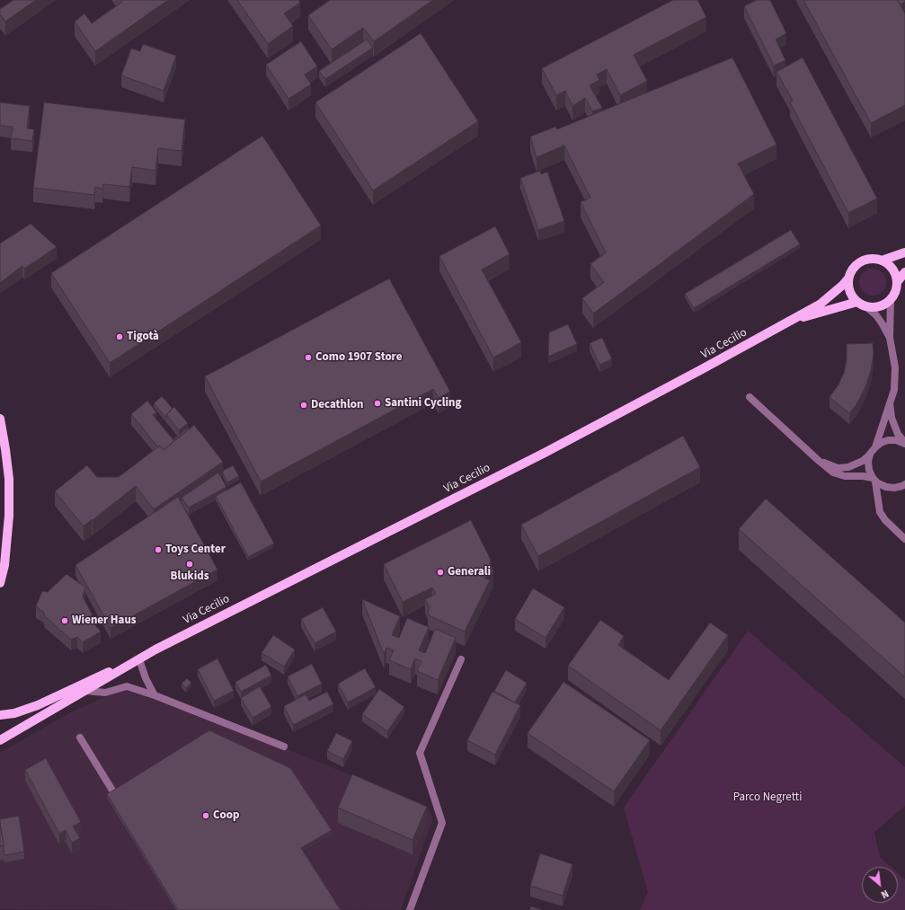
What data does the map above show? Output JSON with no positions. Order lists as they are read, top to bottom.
{
  "streets": {
    "main road": ["Via Cecilio"]
  },
  "parks": ["Parco Negretti"],
  "places": [
    "Tigotà",
    "Como 1907 Store",
    "Santini Cycling",
    "Decathlon",
    "Toys Center",
    "Blukids",
    "Generali",
    "Wiener Haus",
    "Coop"
  ],
  "north": "bottom right"
}
